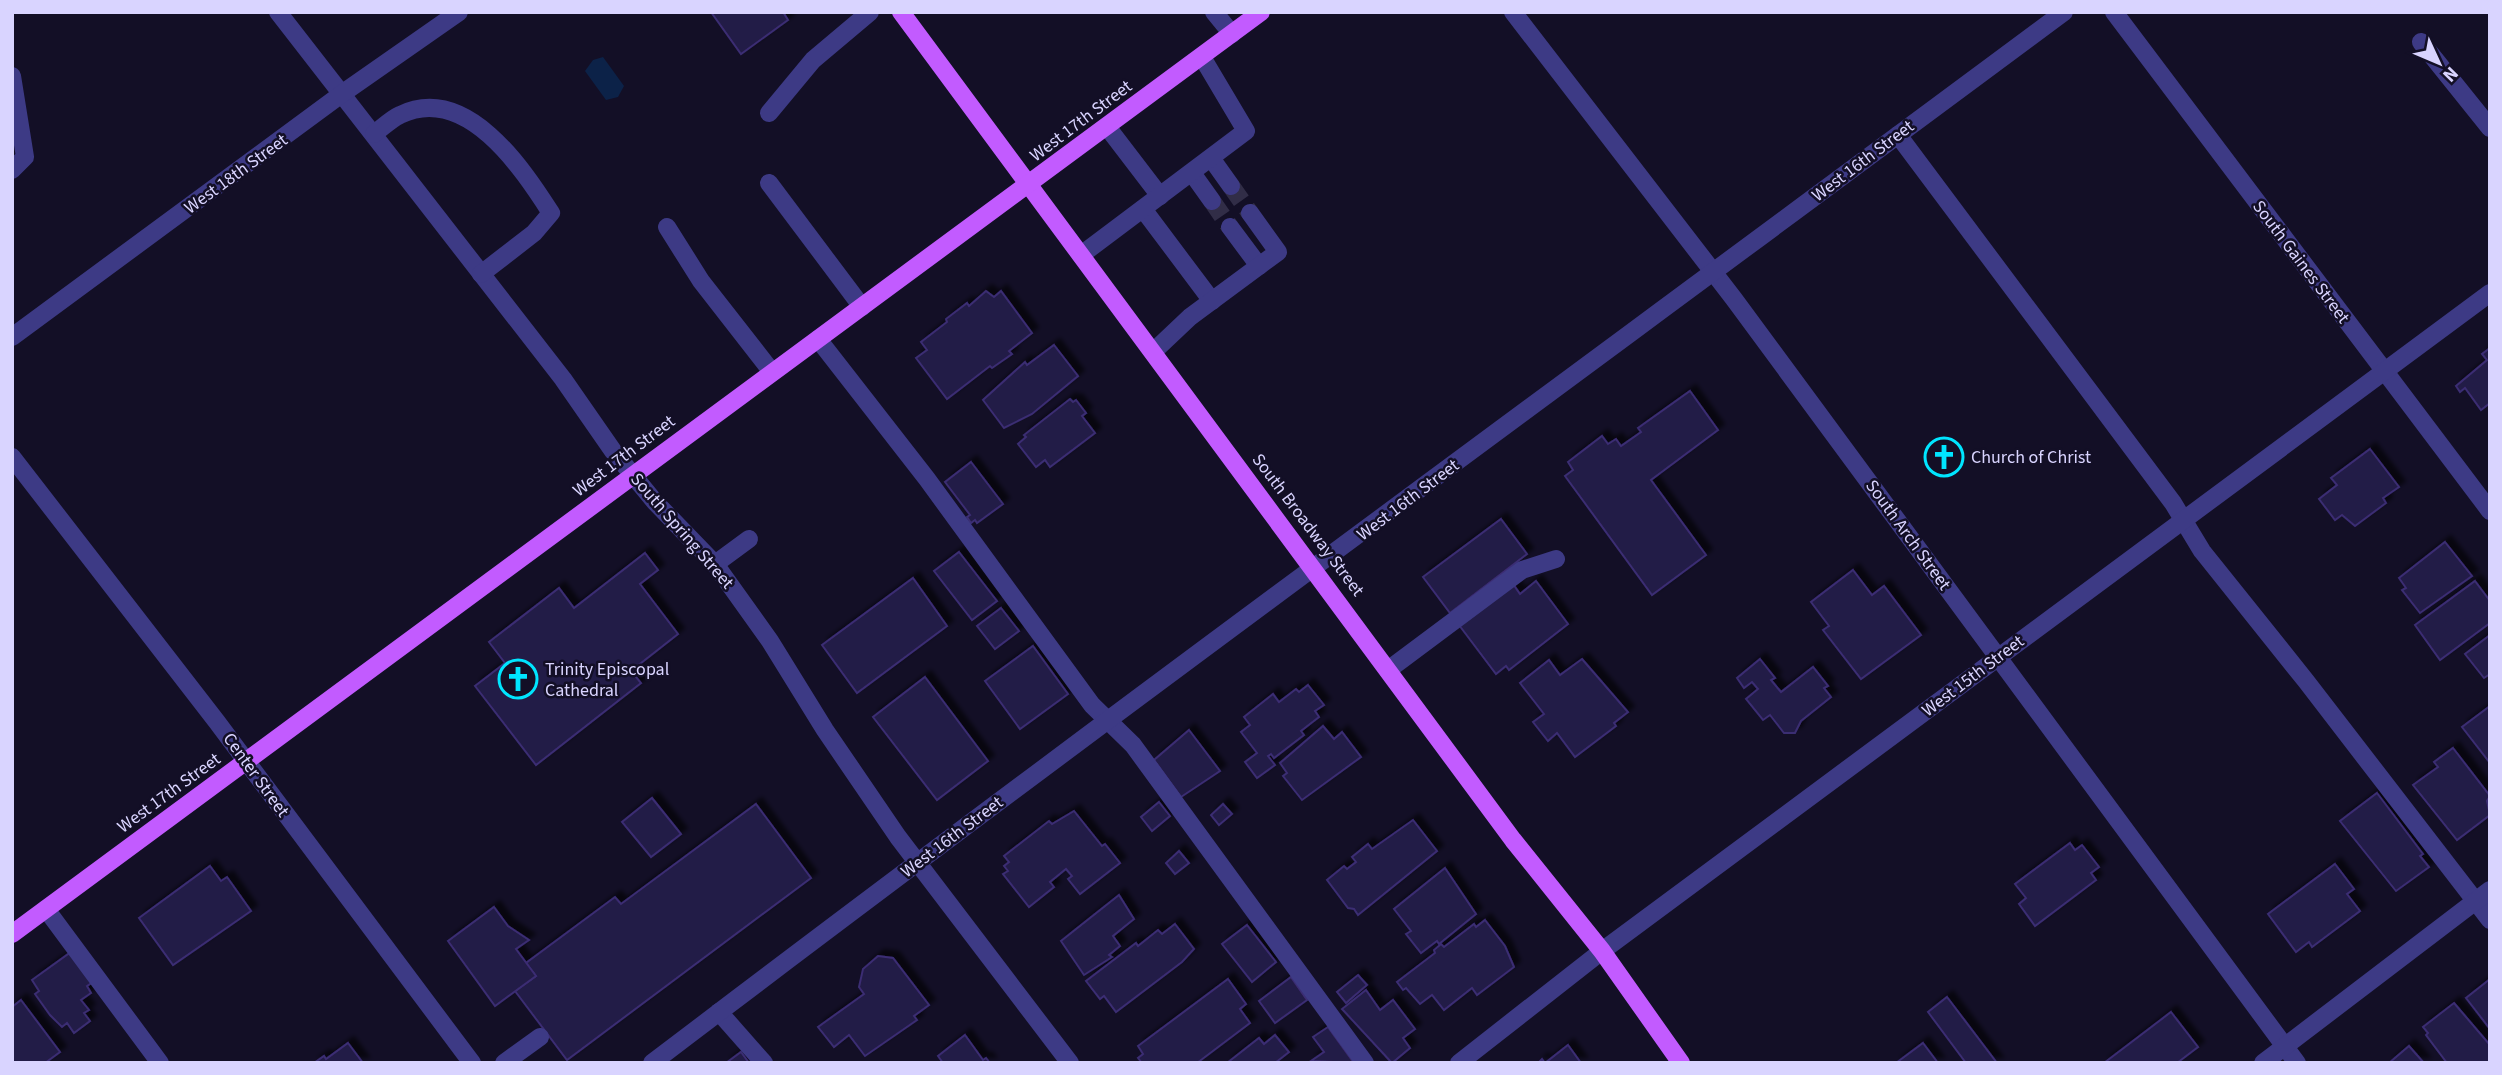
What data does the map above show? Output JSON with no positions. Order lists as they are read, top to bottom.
{
  "streets": {
    "main road": ["West 17th Street", "South Broadway Street"],
    "street": [
      "West 16th Street",
      "West 18th Street",
      "South Gaines Street",
      "South Spring Street",
      "South Arch Street",
      "West 15th Street",
      "Center Street"
    ]
  },
  "crossings": [
    ["West 17th Street", "South Broadway Street"],
    ["West 17th Street", "South Spring Street"],
    ["West 17th Street", "Center Street"],
    ["West 16th Street", "South Broadway Street"],
    ["West 16th Street", "South Spring Street"],
    ["West 16th Street", "South Arch Street"],
    ["West 18th Street", "South Spring Street"],
    ["South Gaines Street", "West 15th Street"],
    ["South Broadway Street", "West 15th Street"],
    ["South Arch Street", "West 15th Street"]
  ],
  "places": {
    "church": ["Church of Christ", "Trinity Episcopal Cathedral"]
  },
  "north": "bottom right"
}
